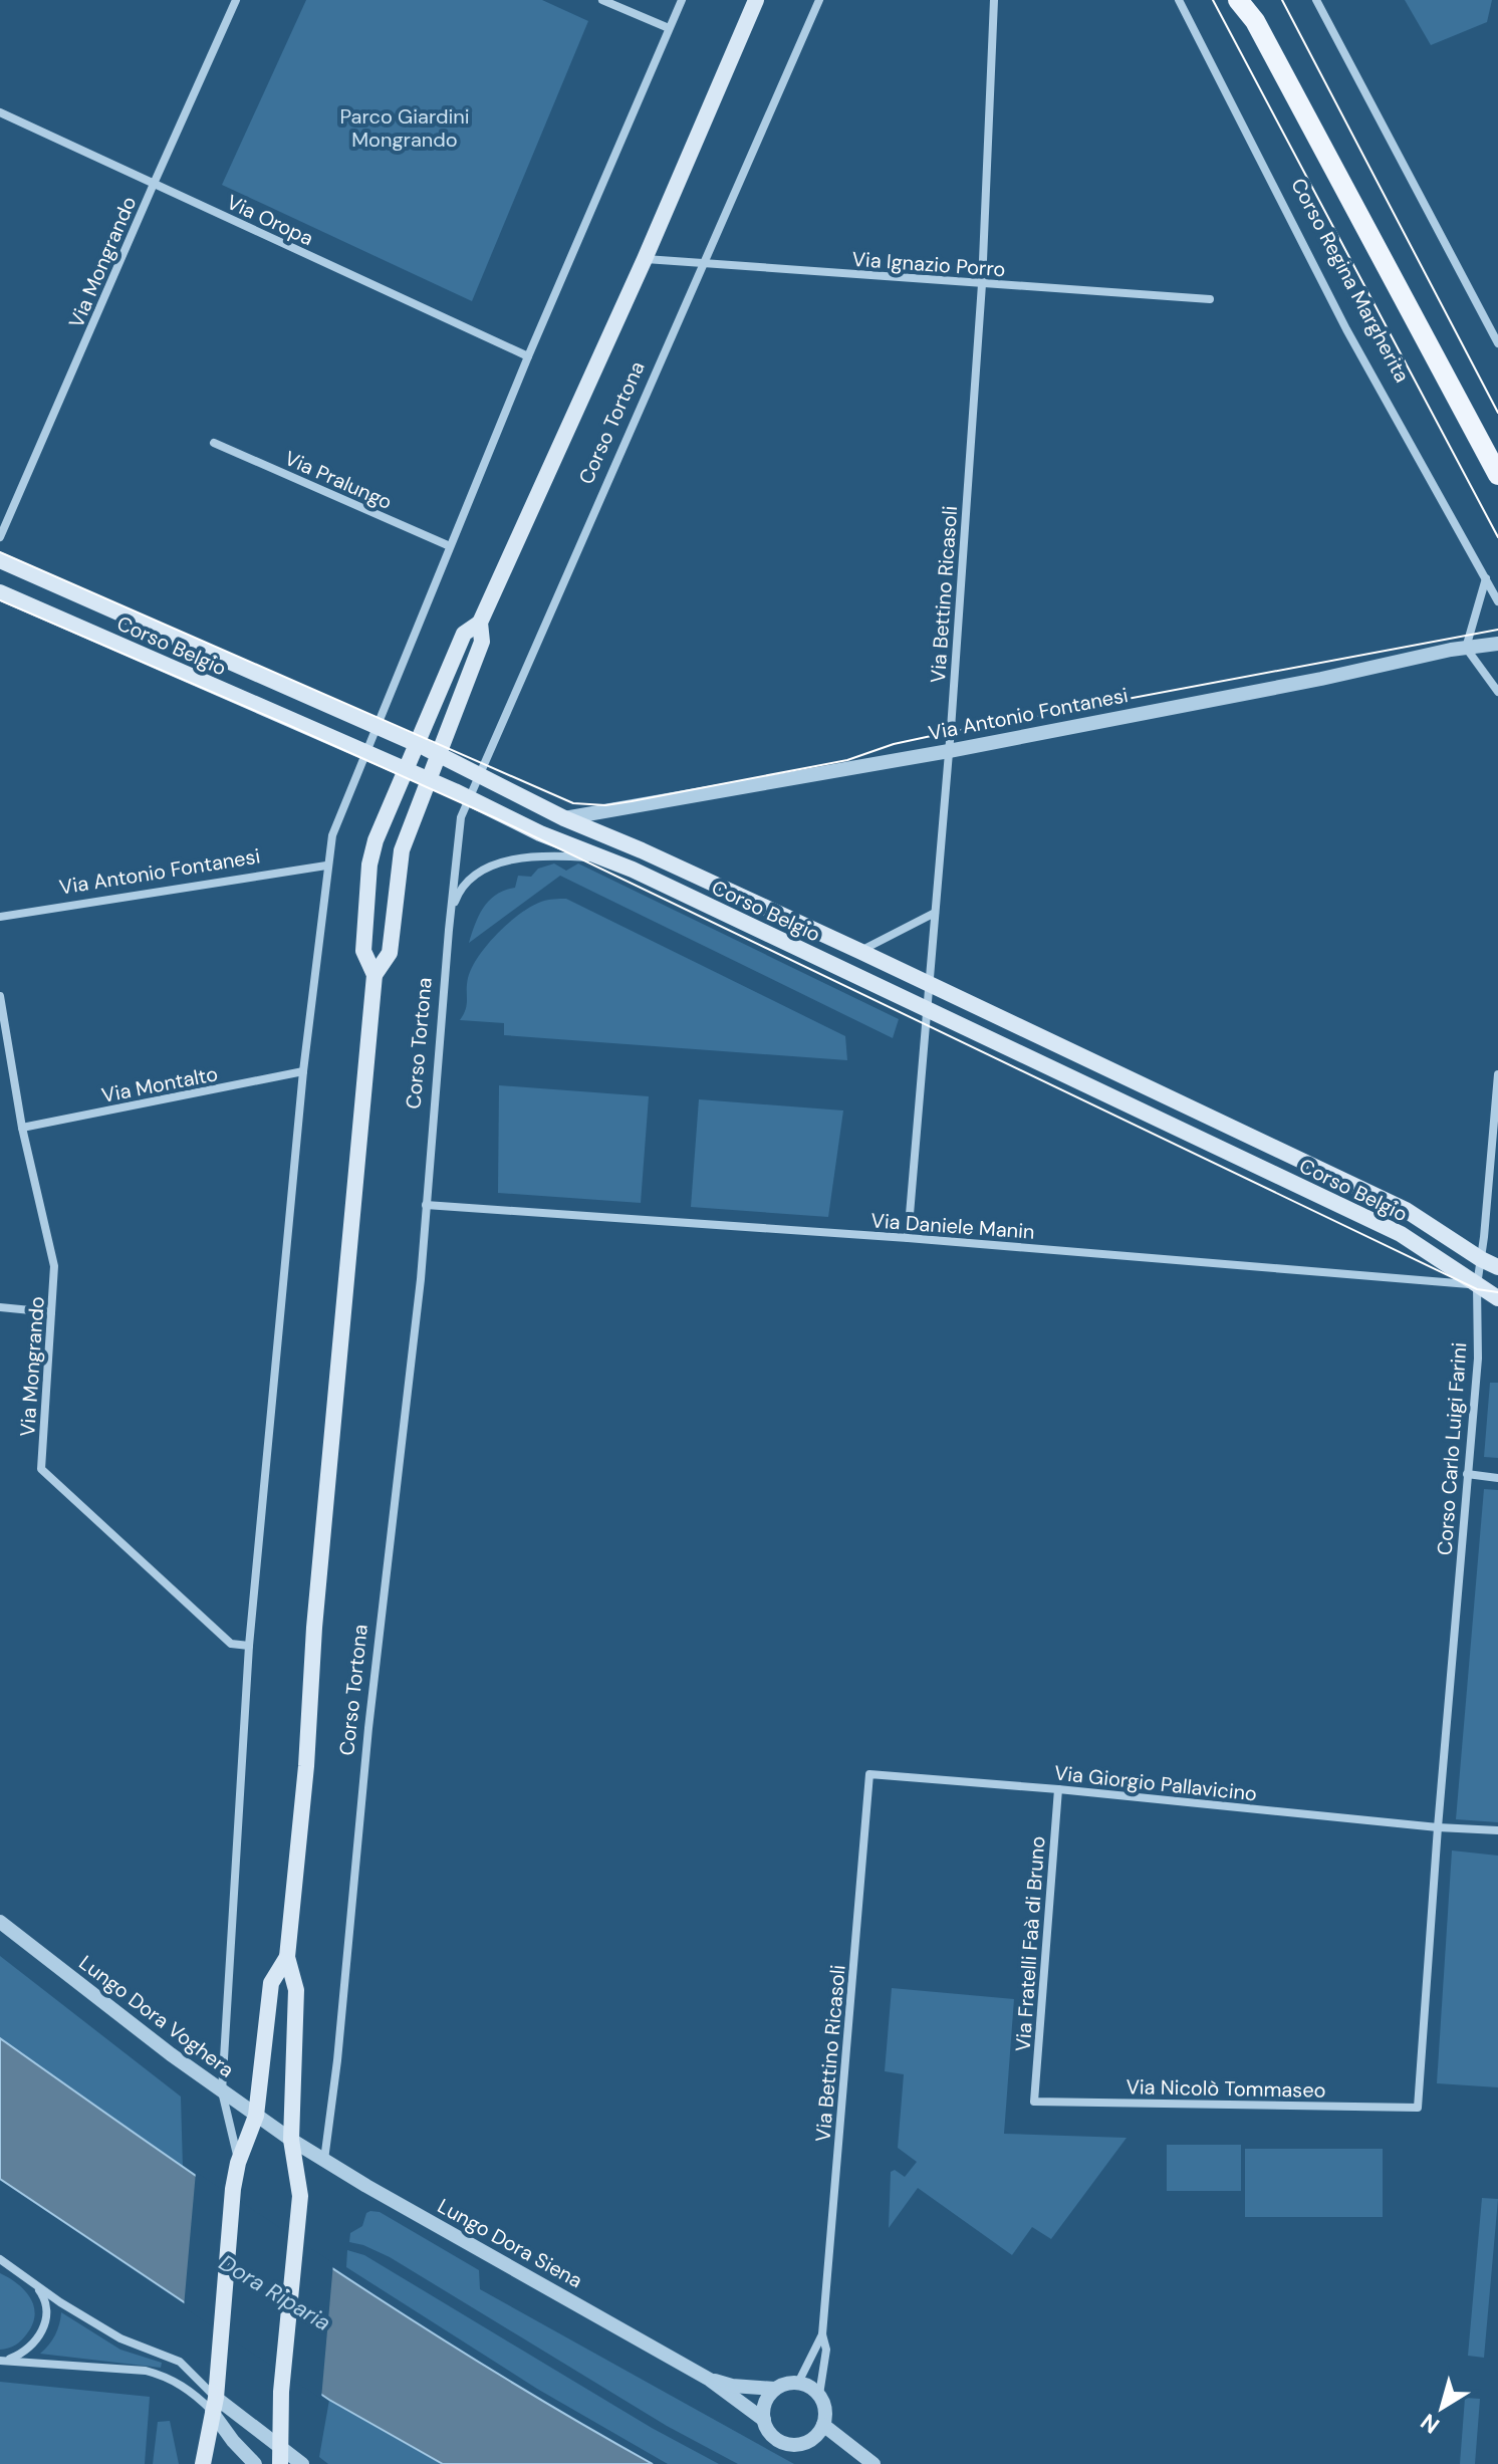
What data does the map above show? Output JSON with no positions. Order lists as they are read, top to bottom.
{
  "streets": {
    "main road": ["Corso Regina Margherita", "Corso Tortona", "Corso Belgio"],
    "street": [
      "Via Oropa",
      "Via Mongrando",
      "Via Ignazio Porro",
      "Via Pralungo",
      "Via Bettino Ricasoli",
      "Via Antonio Fontanesi",
      "Via Montalto",
      "Via Daniele Manin",
      "Corso Carlo Luigi Farini",
      "Via Giorgio Pallavicino",
      "Via Fratelli Faà di Bruno",
      "Lungo Dora Voghera",
      "Via Nicolò Tommaseo",
      "Lungo Dora Siena"
    ]
  },
  "crossings": [
    ["Via Oropa", "Via Mongrando"],
    ["Via Oropa", "Corso Tortona"],
    ["Via Mongrando", "Corso Tortona"],
    ["Via Mongrando", "Via Montalto"],
    ["Via Ignazio Porro", "Corso Tortona"],
    ["Via Ignazio Porro", "Via Bettino Ricasoli"],
    ["Corso Tortona", "Via Pralungo"],
    ["Corso Tortona", "Corso Belgio"],
    ["Corso Tortona", "Via Antonio Fontanesi"],
    ["Corso Tortona", "Via Montalto"],
    ["Corso Tortona", "Via Daniele Manin"],
    ["Corso Tortona", "Lungo Dora Voghera"],
    ["Corso Tortona", "Lungo Dora Siena"],
    ["Via Bettino Ricasoli", "Corso Belgio"],
    ["Via Bettino Ricasoli", "Via Antonio Fontanesi"],
    ["Via Bettino Ricasoli", "Via Daniele Manin"],
    ["Via Bettino Ricasoli", "Via Giorgio Pallavicino"],
    ["Via Bettino Ricasoli", "Lungo Dora Siena"],
    ["Corso Belgio", "Via Antonio Fontanesi"],
    ["Corso Belgio", "Via Daniele Manin"],
    ["Corso Belgio", "Corso Carlo Luigi Farini"],
    ["Via Daniele Manin", "Corso Carlo Luigi Farini"],
    ["Corso Carlo Luigi Farini", "Via Giorgio Pallavicino"],
    ["Corso Carlo Luigi Farini", "Via Nicolò Tommaseo"],
    ["Via Giorgio Pallavicino", "Via Fratelli Faà di Bruno"],
    ["Via Fratelli Faà di Bruno", "Via Nicolò Tommaseo"],
    ["Lungo Dora Voghera", "Lungo Dora Siena"]
  ],
  "water": ["Dora Riparia"],
  "parks": ["Parco Giardini Mongrando"],
  "north": "bottom left"
}
